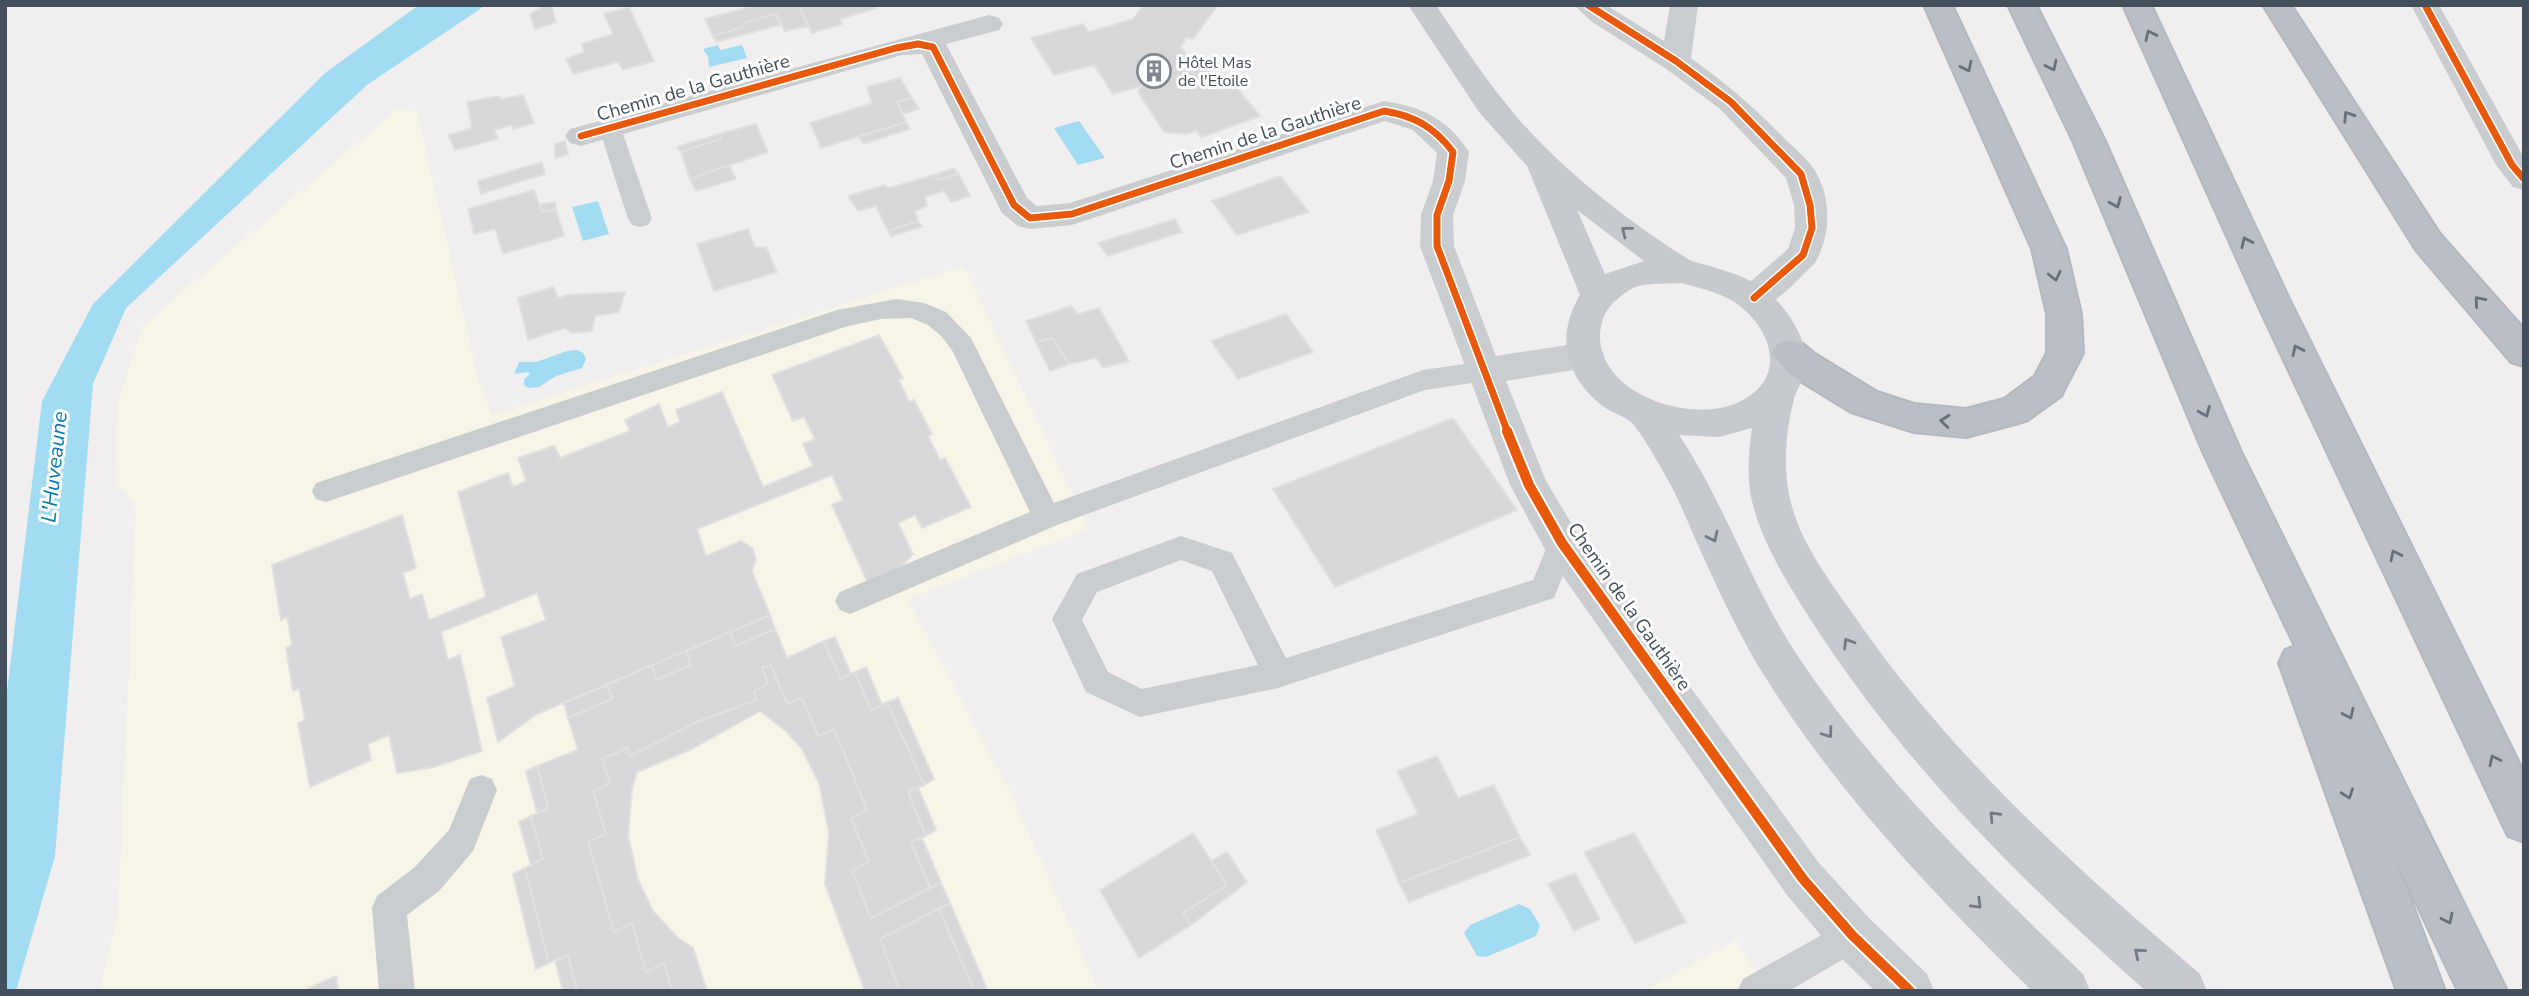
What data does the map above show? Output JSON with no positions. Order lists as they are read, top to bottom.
{
  "streets": {
    "street": ["Chemin de la Gauthière"]
  },
  "water": ["L'Huveaune"],
  "places": {
    "building": ["Hôtel Mas de l'Etoile"]
  }
}
